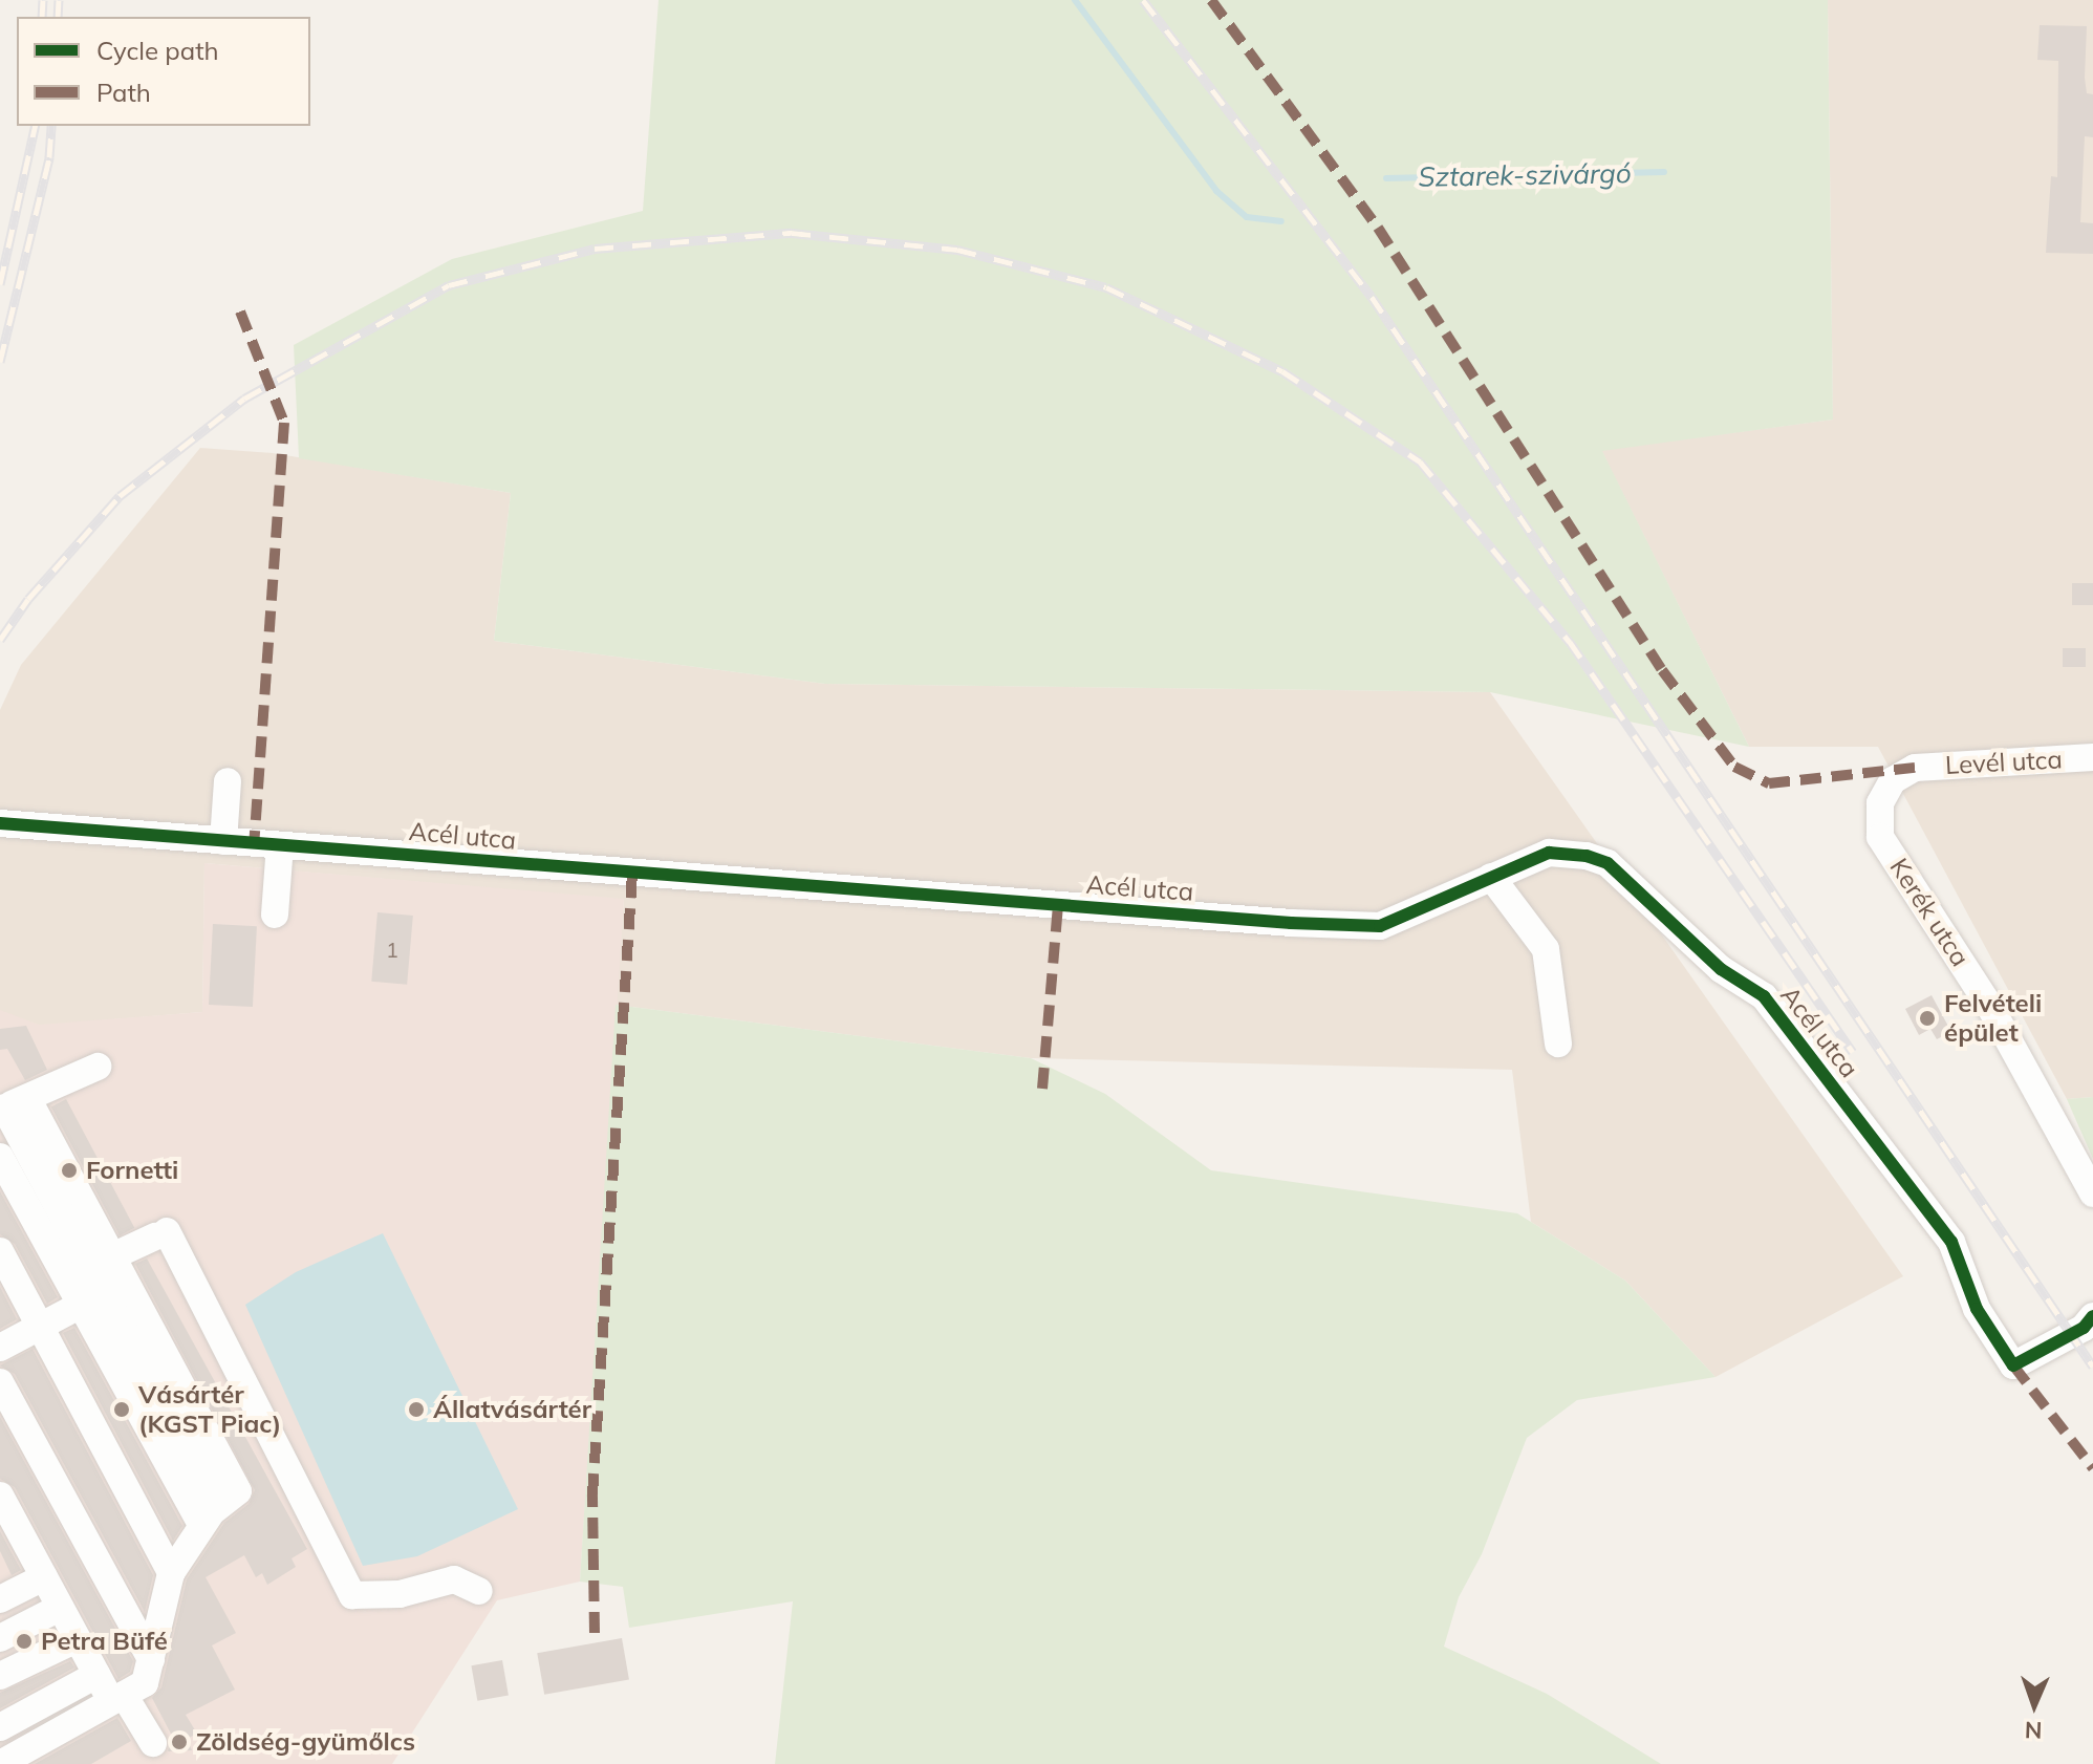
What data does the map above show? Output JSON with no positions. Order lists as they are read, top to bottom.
{
  "streets": {
    "street": ["Levél utca", "Acél utca", "Kerék utca"]
  },
  "crossings": [
    ["Levél utca", "Kerék utca"]
  ],
  "water": ["Sztarek-szivárgó"],
  "places": [
    "Felvételi épület",
    "Fornetti",
    "Vásártér (KGST Piac)",
    "Állatvásártér",
    "Petra Büfé",
    "Zöldség-gyümőlcs"
  ],
  "house_numbers": ["1"],
  "legend": ["Cycle path", "Path"],
  "north": "bottom"
}
